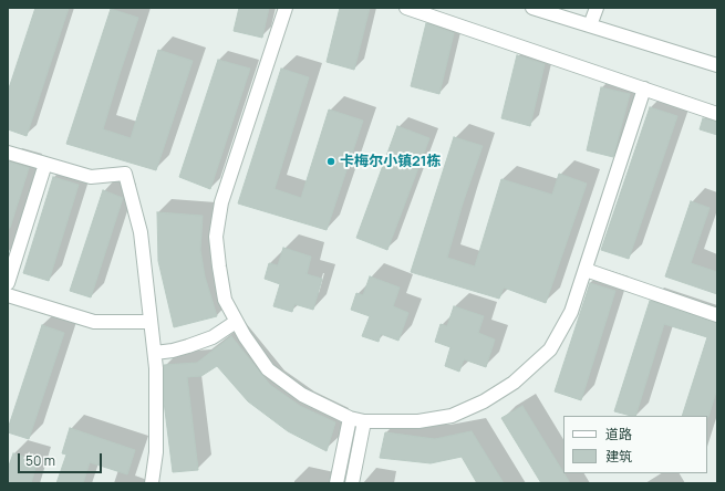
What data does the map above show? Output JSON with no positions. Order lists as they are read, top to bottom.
{
  "places": ["卡梅尔小镇21栋"],
  "legend": ["道路", "建筑"],
  "scale_bar": "50 m"
}
